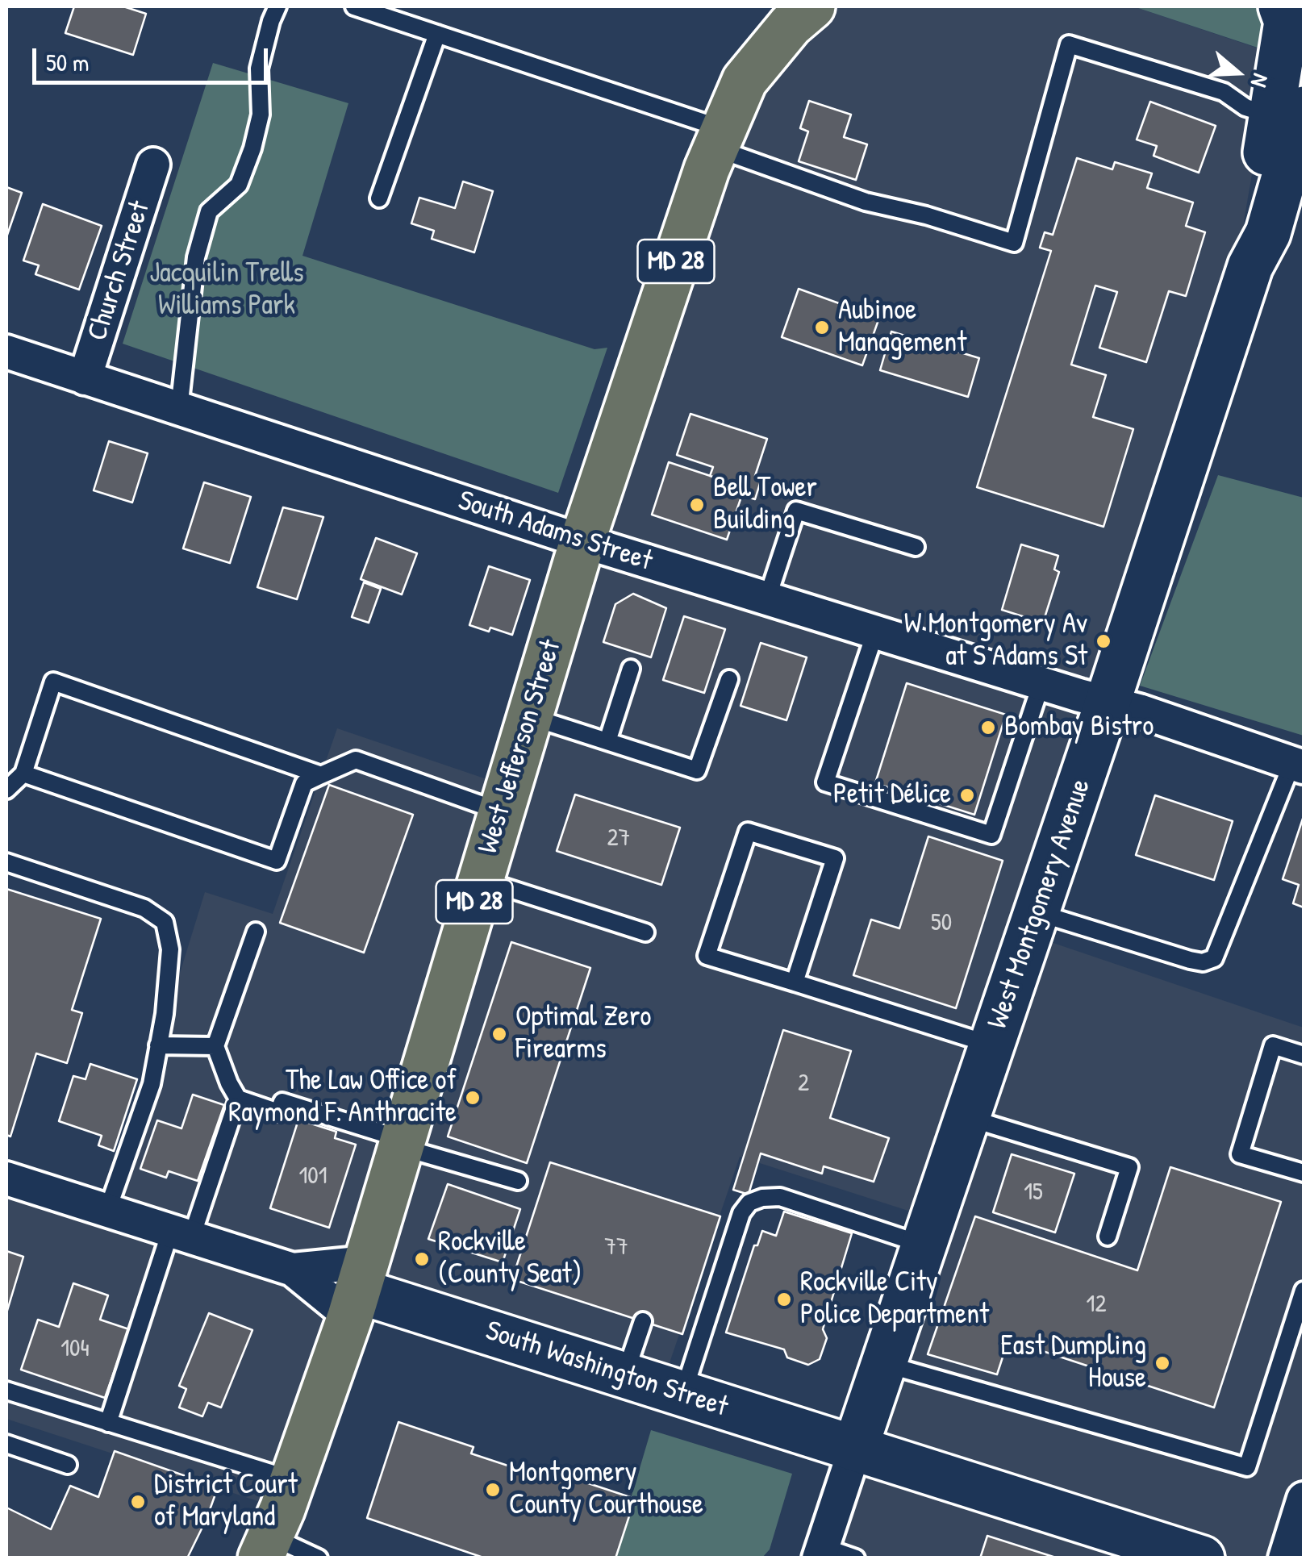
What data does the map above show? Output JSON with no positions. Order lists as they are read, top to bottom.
{
  "streets": {
    "main road": ["MD 28", "West Jefferson Street"],
    "street": [
      "Church Street",
      "South Adams Street",
      "West Montgomery Avenue",
      "South Washington Street"
    ]
  },
  "crossings": [
    ["Church Street", "South Adams Street"],
    ["South Adams Street", "West Jefferson Street"],
    ["South Adams Street", "West Montgomery Avenue"],
    ["West Jefferson Street", "South Washington Street"],
    ["West Montgomery Avenue", "South Washington Street"]
  ],
  "parks": ["Jacquilin Trells Williams Park"],
  "places": [
    "Aubinoe Management",
    "Bell Tower Building",
    "W Montgomery Av at S Adams St",
    "Bombay Bistro",
    "Petit Délice",
    "Optimal Zero Firearms",
    "The Law Office of Raymond F. Anthracite",
    "Rockville (County Seat)",
    "Rockville City Police Department",
    "East Dumpling House",
    "Montgomery County Courthouse",
    "District Court of Maryland"
  ],
  "house_numbers": [
    "27",
    "50",
    "2",
    "101",
    "15",
    "77",
    "12",
    "104"
  ],
  "scale_bar": "50 m",
  "north": "right"
}
